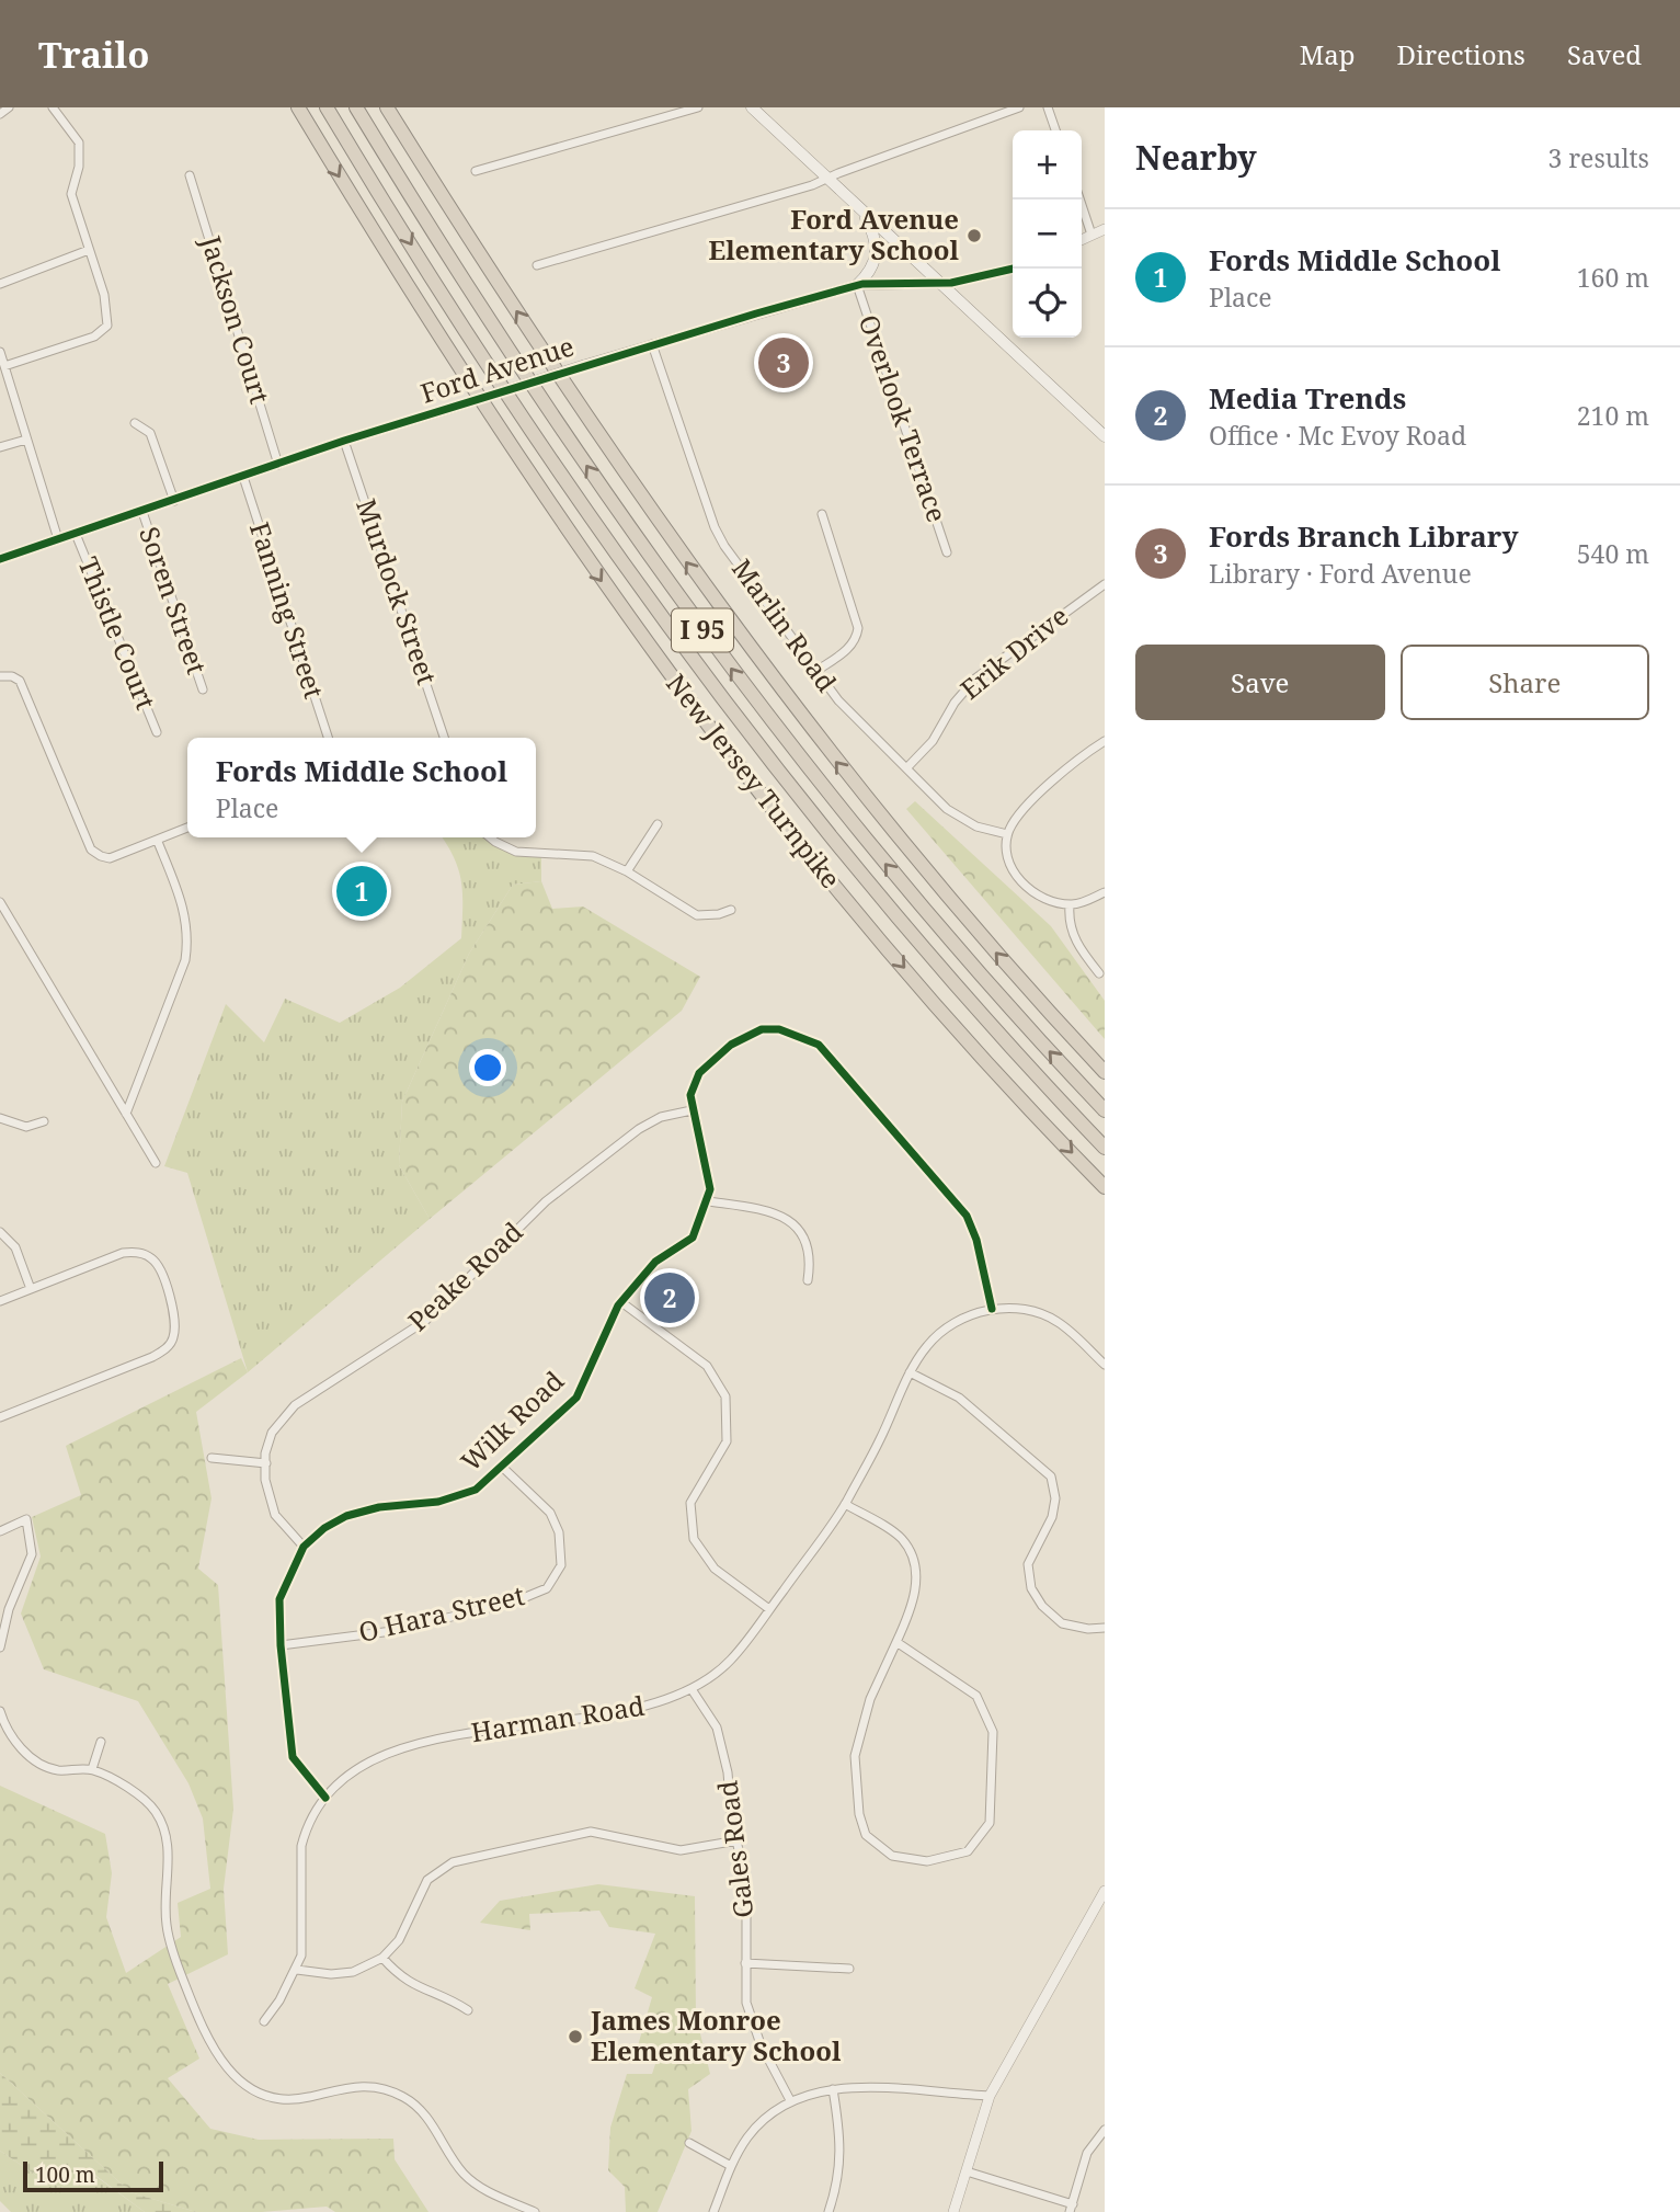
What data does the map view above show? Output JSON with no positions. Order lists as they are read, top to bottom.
{
  "streets": {
    "highway": ["I 95", "New Jersey Turnpike"],
    "street": [
      "Jackson Court",
      "Ford Avenue",
      "Overlook Terrace",
      "Murdock Street",
      "Soren Street",
      "Fanning Street",
      "Marlin Road",
      "Thistle Court",
      "Erik Drive",
      "Peake Road",
      "Wilk Road",
      "O Hara Street",
      "Harman Road",
      "Gales Road"
    ]
  },
  "crossings": [
    ["Jackson Court", "Ford Avenue"],
    ["Ford Avenue", "Overlook Terrace"],
    ["Ford Avenue", "Murdock Street"],
    ["Ford Avenue", "Soren Street"],
    ["Ford Avenue", "Fanning Street"],
    ["Ford Avenue", "Marlin Road"],
    ["Ford Avenue", "Thistle Court"],
    ["Marlin Road", "Erik Drive"],
    ["Peake Road", "Wilk Road"],
    ["Wilk Road", "O Hara Street"],
    ["Wilk Road", "Harman Road"],
    ["Harman Road", "Gales Road"]
  ],
  "places": ["Ford Avenue Elementary School", "James Monroe Elementary School"],
  "scale_bar": "100 m",
  "page": {
    "header": "Trailo",
    "nav": ["Map", "Directions", "Saved"],
    "heading": ["Nearby", "3 results"],
    "map_buttons": ["+", "−"],
    "list": [
      {
        "mark": "1",
        "name": "Fords Middle School",
        "note": "Place",
        "value": "160 m"
      },
      {
        "mark": "2",
        "name": "Media Trends",
        "note": "Office · Mc Evoy Road",
        "value": "210 m"
      },
      {
        "mark": "3",
        "name": "Fords Branch Library",
        "note": "Library · Ford Avenue",
        "value": "540 m"
      }
    ],
    "pins": ["3", "1", "2"],
    "buttons": ["Save", "Share"],
    "popup": ["Fords Middle School", "Place"],
    "scale": "100 m"
  }
}
